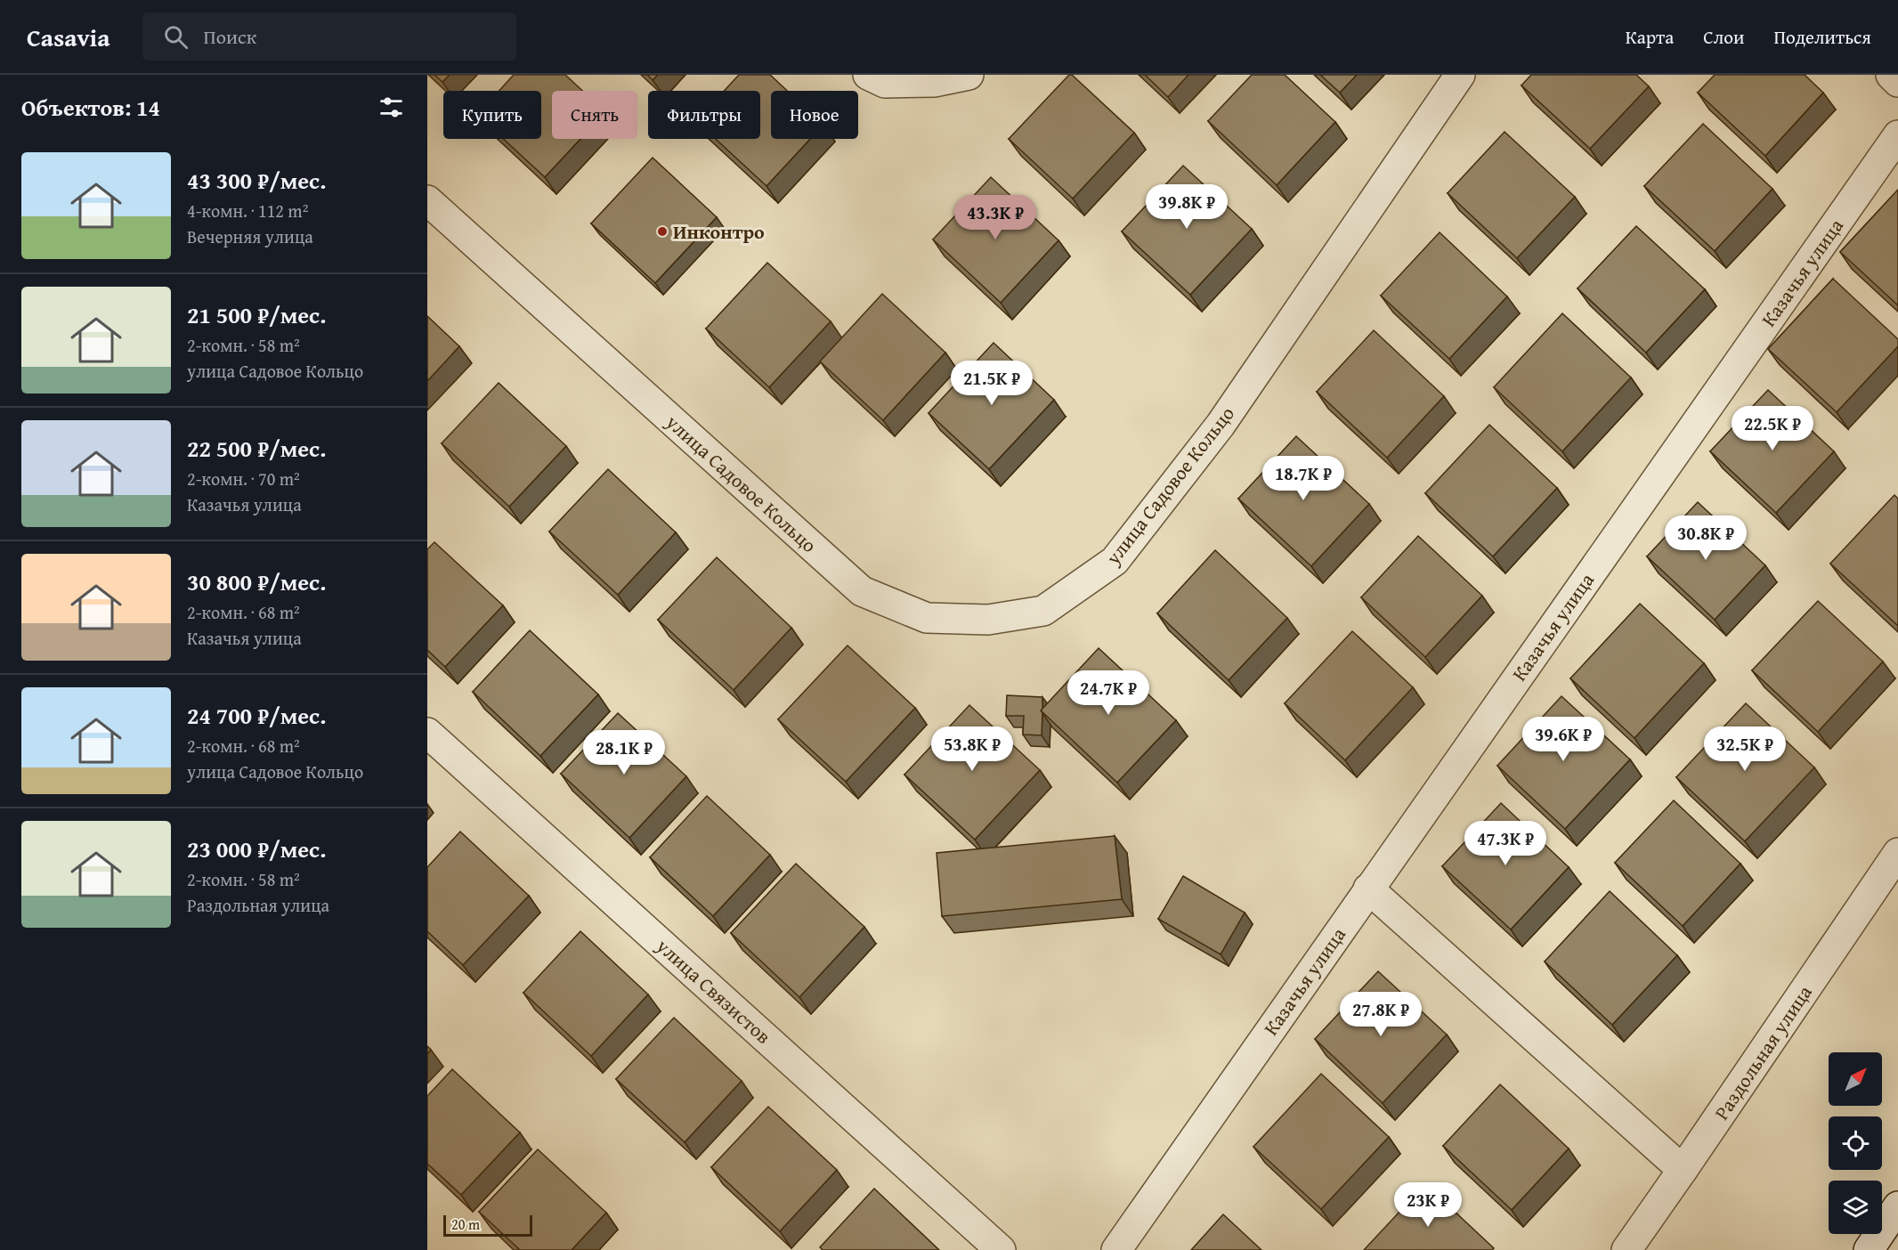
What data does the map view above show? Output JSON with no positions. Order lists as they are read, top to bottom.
{
  "streets": {
    "street": [
      "Казачья улица",
      "улица Садовое Кольцо",
      "улица Связистов",
      "Раздольная улица"
    ]
  },
  "places": ["Инконтро"],
  "scale_bar": "20 m",
  "north": "top right",
  "page": {
    "header": "Casavia",
    "search": "Поиск",
    "nav": ["Карта", "Слои", "Поделиться"],
    "heading": "Объектов: 14",
    "chip": [
      "Купить",
      "Снять",
      "Фильтры",
      "Новое"
    ],
    "list": [
      {
        "name": "43 300 ₽/мес.",
        "note": "4-комн. · 112 m² · Вечерняя улица"
      },
      {
        "name": "21 500 ₽/мес.",
        "note": "2-комн. · 58 m² · улица Садовое Кольцо"
      },
      {
        "name": "22 500 ₽/мес.",
        "note": "2-комн. · 70 m² · Казачья улица"
      },
      {
        "name": "30 800 ₽/мес.",
        "note": "2-комн. · 68 m² · Казачья улица"
      },
      {
        "name": "24 700 ₽/мес.",
        "note": "2-комн. · 68 m² · улица Садовое Кольцо"
      },
      {
        "name": "23 000 ₽/мес.",
        "note": "2-комн. · 58 m² · Раздольная улица"
      }
    ],
    "price": [
      "39.8K ₽",
      "43.3K ₽",
      "21.5K ₽",
      "22.5K ₽",
      "18.7K ₽",
      "30.8K ₽",
      "24.7K ₽",
      "39.6K ₽",
      "53.8K ₽",
      "32.5K ₽",
      "28.1K ₽",
      "47.3K ₽",
      "27.8K ₽",
      "23K ₽"
    ],
    "scale": "20 m"
  }
}
